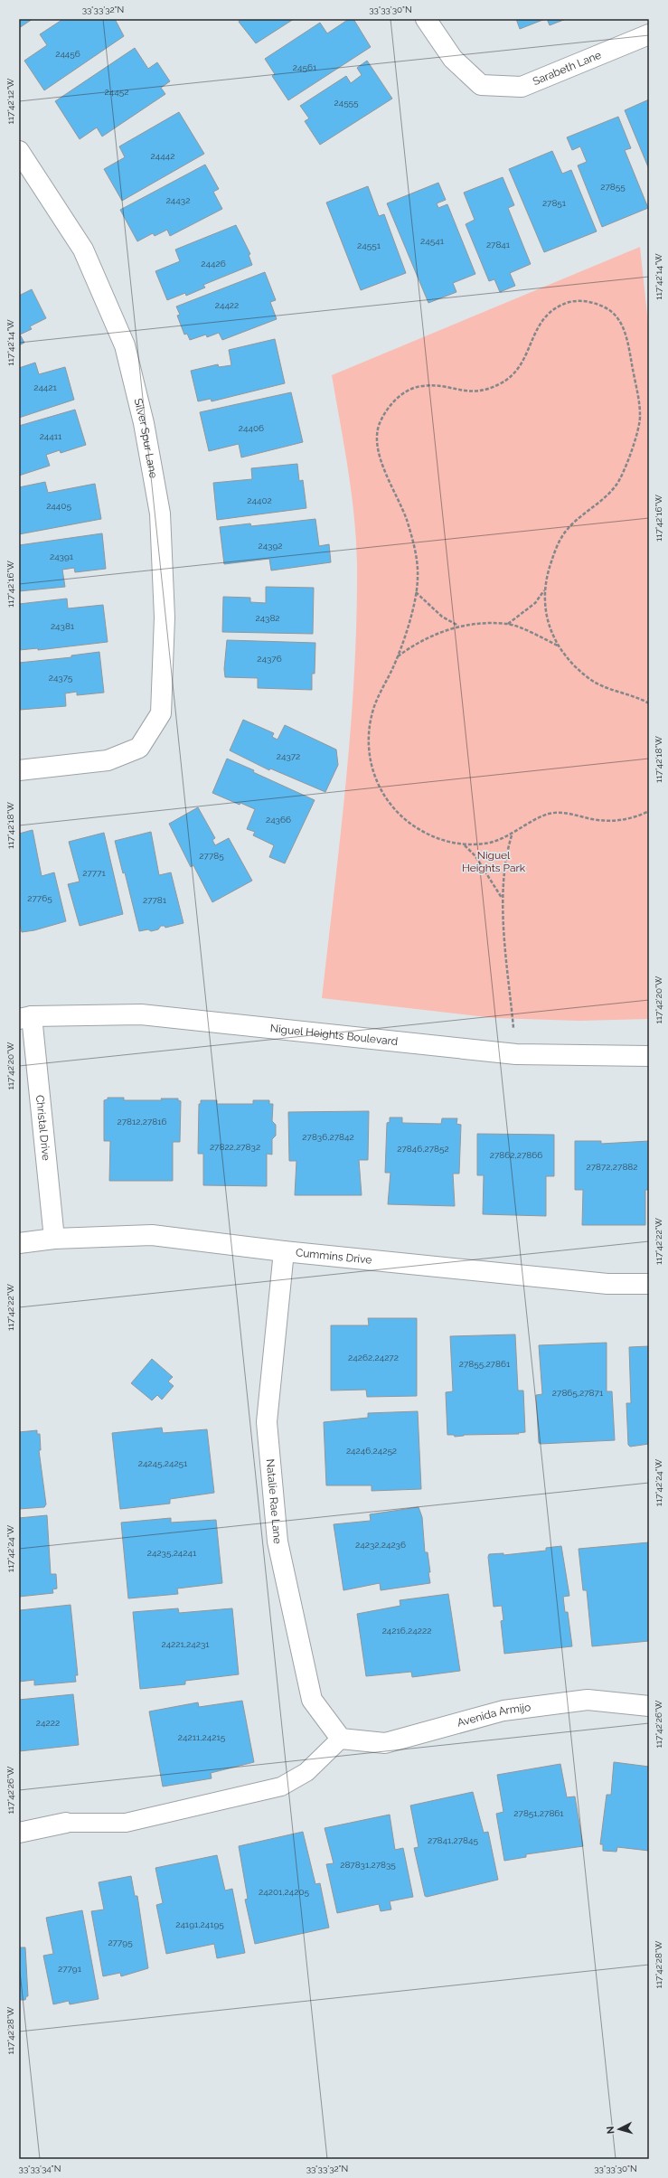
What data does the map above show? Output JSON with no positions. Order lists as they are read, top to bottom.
{
  "streets": {
    "street": [
      "Sarabeth Lane",
      "Silver Spur Lane",
      "Niguel Heights Boulevard",
      "Christal Drive",
      "Cummins Drive",
      "Natalie Rae Lane",
      "Avenida Armijo"
    ]
  },
  "crossings": [
    ["Niguel Heights Boulevard", "Christal Drive"],
    ["Christal Drive", "Cummins Drive"],
    ["Cummins Drive", "Natalie Rae Lane"],
    ["Natalie Rae Lane", "Avenida Armijo"]
  ],
  "parks": ["Niguel Heights Park"],
  "house_numbers": [
    "24456",
    "24561",
    "24452",
    "24555",
    "24442",
    "27855",
    "24432",
    "27851",
    "24541",
    "27841",
    "24551",
    "24426",
    "24422",
    "24421",
    "24406",
    "24411",
    "24402",
    "24405",
    "24392",
    "24391",
    "24382",
    "24381",
    "24376",
    "24375",
    "24372",
    "24366",
    "27785",
    "27771",
    "27765",
    "27781",
    "27812,27816",
    "27836,27842",
    "27822,27832",
    "27846,27852",
    "27862,27866",
    "27872,27882",
    "24262,24272",
    "27855,27861",
    "27865,27871",
    "24246,24252",
    "24245,24251",
    "24232,24236",
    "24235,24241",
    "24216,24222",
    "24221,24231",
    "24222",
    "24211,24215",
    "27851,27861",
    "27841,27845",
    "287831,27835",
    "24201,24205",
    "24191,24195",
    "27795",
    "27791"
  ],
  "north": "left",
  "coordinates": [
    "33°33'32\"N",
    "33°33'30\"N",
    "117°42'12\"W",
    "117°42'14\"W",
    "117°42'16\"W",
    "117°42'18\"W",
    "117°42'20\"W",
    "117°42'22\"W",
    "117°42'24\"W",
    "117°42'26\"W",
    "117°42'28\"W",
    "33°33'34\"N"
  ]
}
